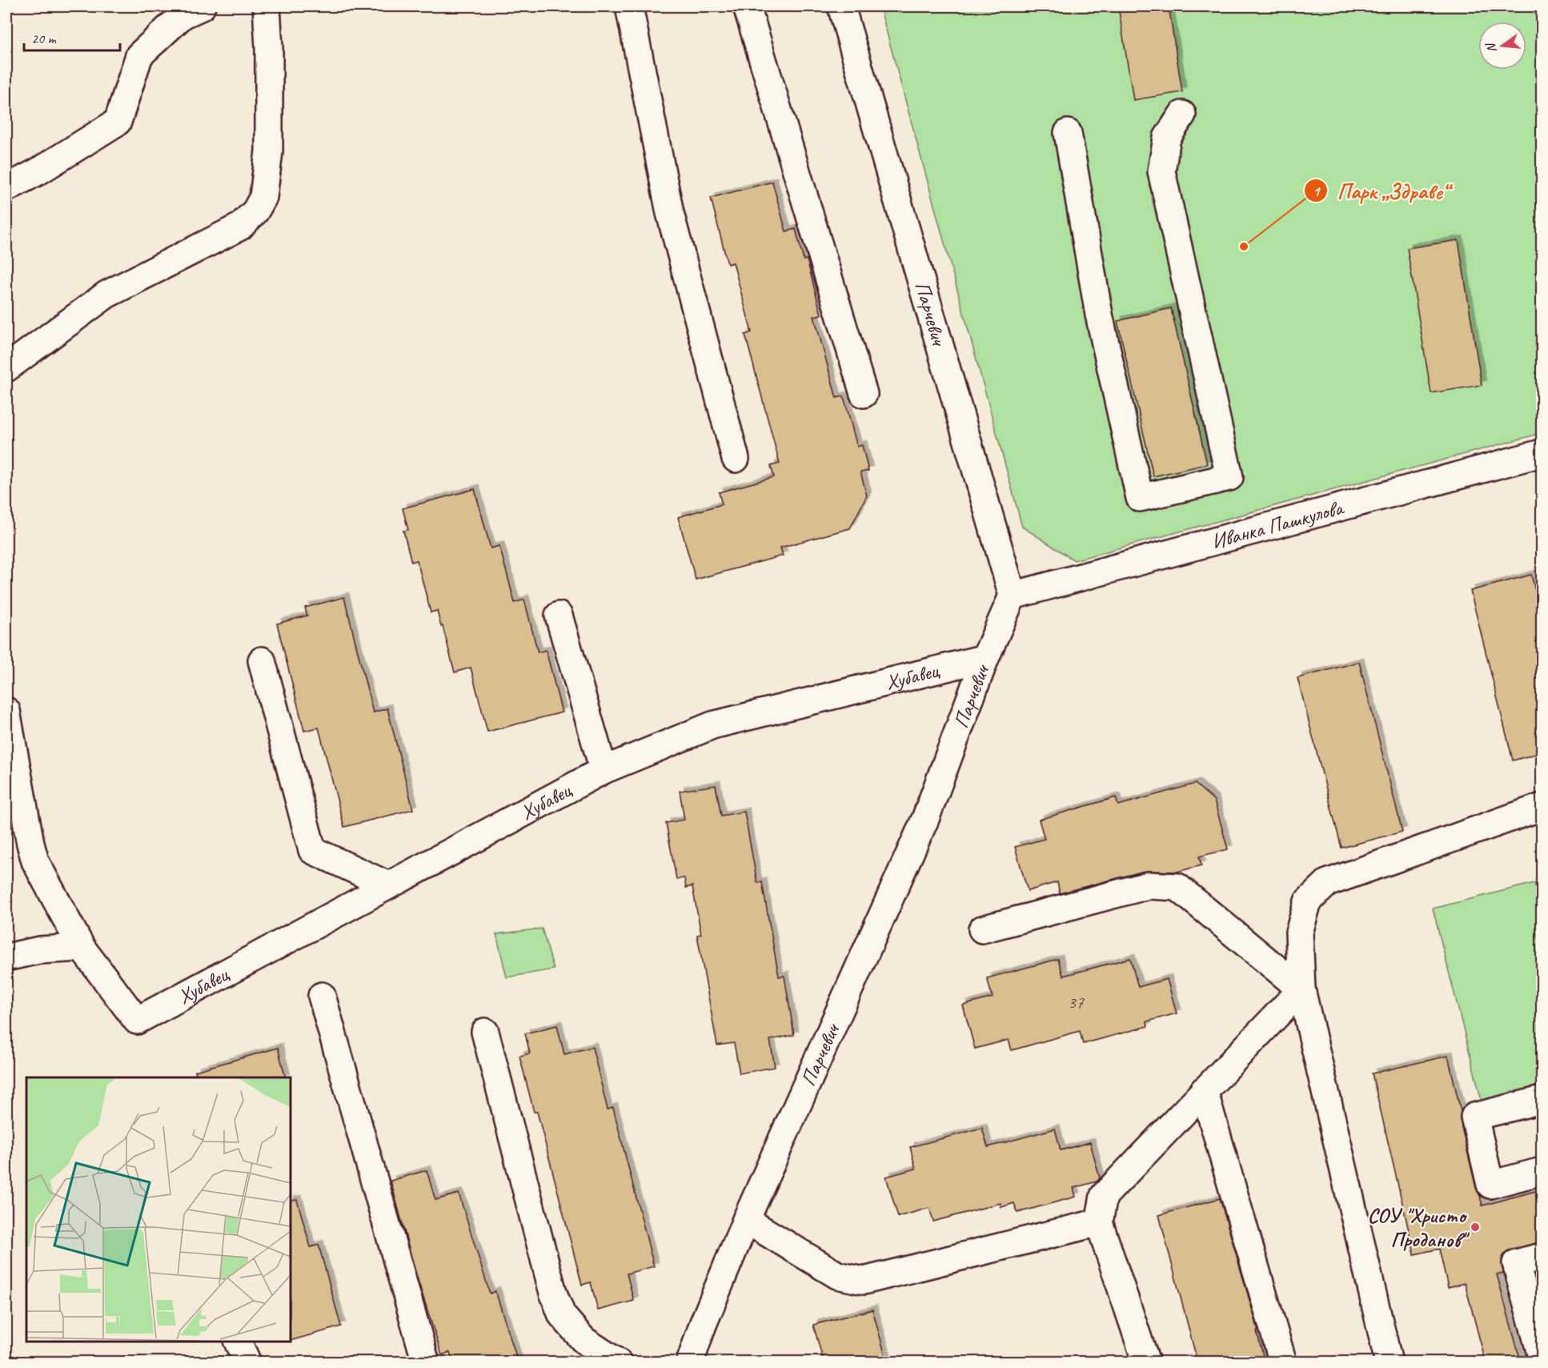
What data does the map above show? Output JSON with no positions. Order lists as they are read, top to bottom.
{
  "streets": {
    "street": ["Парчевич", "Иванка Пашкулова", "Хубавец"]
  },
  "crossings": [
    ["Парчевич", "Иванка Пашкулова"],
    ["Парчевич", "Хубавец"]
  ],
  "places": ["Парк „Здраве“", "СОУ \"Христо Проданов\""],
  "house_numbers": ["37"],
  "scale_bar": "20 m",
  "north": "left"
}
